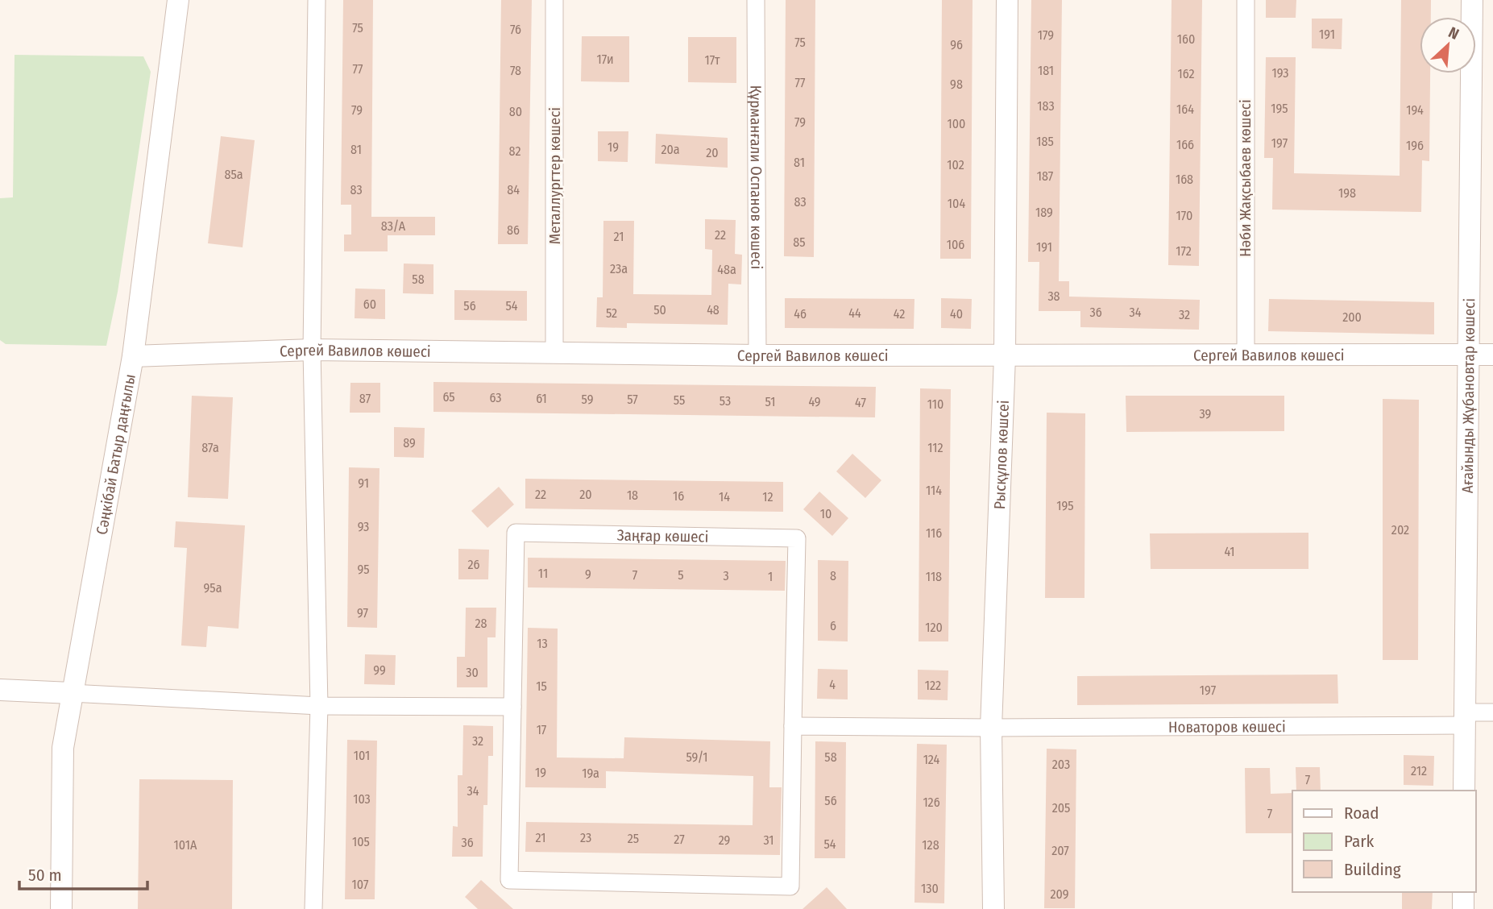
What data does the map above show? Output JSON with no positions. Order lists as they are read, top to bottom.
{
  "streets": {
    "street": [
      "Металлургтер көшесі",
      "Құрманғали Оспанов көшесі",
      "Нәби Жақсыбаев көшесі",
      "Сергей Вавилов көшесі",
      "Ағайынды Жұбановтар көшесі",
      "Сәңкібай Батыр даңғылы",
      "Рысқұлов көшсеі",
      "Заңғар көшесі",
      "Новаторов көшесі"
    ]
  },
  "crossings": [
    ["Металлургтер көшесі", "Сергей Вавилов көшесі"],
    ["Құрманғали Оспанов көшесі", "Сергей Вавилов көшесі"],
    ["Нәби Жақсыбаев көшесі", "Сергей Вавилов көшесі"],
    ["Сергей Вавилов көшесі", "Ағайынды Жұбановтар көшесі"],
    ["Сергей Вавилов көшесі", "Сәңкібай Батыр даңғылы"],
    ["Сергей Вавилов көшесі", "Рысқұлов көшсеі"],
    ["Ағайынды Жұбановтар көшесі", "Новаторов көшесі"],
    ["Рысқұлов көшсеі", "Новаторов көшесі"]
  ],
  "house_numbers": [
    "75",
    "76",
    "191",
    "179",
    "160",
    "75",
    "96",
    "17и",
    "17т",
    "77",
    "78",
    "181",
    "193",
    "162",
    "77",
    "98",
    "183",
    "195",
    "164",
    "79",
    "194",
    "80",
    "79",
    "100",
    "185",
    "197",
    "166",
    "196",
    "19",
    "81",
    "20а",
    "82",
    "20",
    "81",
    "102",
    "85а",
    "187",
    "168",
    "83",
    "84",
    "198",
    "83",
    "104",
    "189",
    "170",
    "83/А",
    "86",
    "22",
    "21",
    "85",
    "106",
    "191",
    "172",
    "23а",
    "48а",
    "58",
    "38",
    "60",
    "56",
    "54",
    "50",
    "48",
    "36",
    "34",
    "52",
    "44",
    "46",
    "42",
    "40",
    "32",
    "200",
    "65",
    "63",
    "87",
    "61",
    "59",
    "57",
    "55",
    "53",
    "51",
    "49",
    "47",
    "110",
    "39",
    "89",
    "87а",
    "112",
    "91",
    "114",
    "22",
    "20",
    "18",
    "16",
    "14",
    "12",
    "195",
    "10",
    "93",
    "202",
    "116",
    "41",
    "26",
    "95",
    "11",
    "9",
    "7",
    "5",
    "3",
    "8",
    "1",
    "118",
    "95а",
    "97",
    "28",
    "6",
    "120",
    "13",
    "99",
    "30",
    "4",
    "122",
    "15",
    "197",
    "17",
    "32",
    "101",
    "59/1",
    "58",
    "124",
    "203",
    "212",
    "19",
    "19а",
    "7",
    "34",
    "103",
    "56",
    "126",
    "205",
    "7",
    "21",
    "23",
    "25",
    "27",
    "29",
    "31",
    "105",
    "36",
    "54",
    "101А",
    "128",
    "207",
    "107",
    "130",
    "209"
  ],
  "legend": ["Road", "Park", "Building"],
  "scale_bar": "50 m",
  "north": "top right"
}
